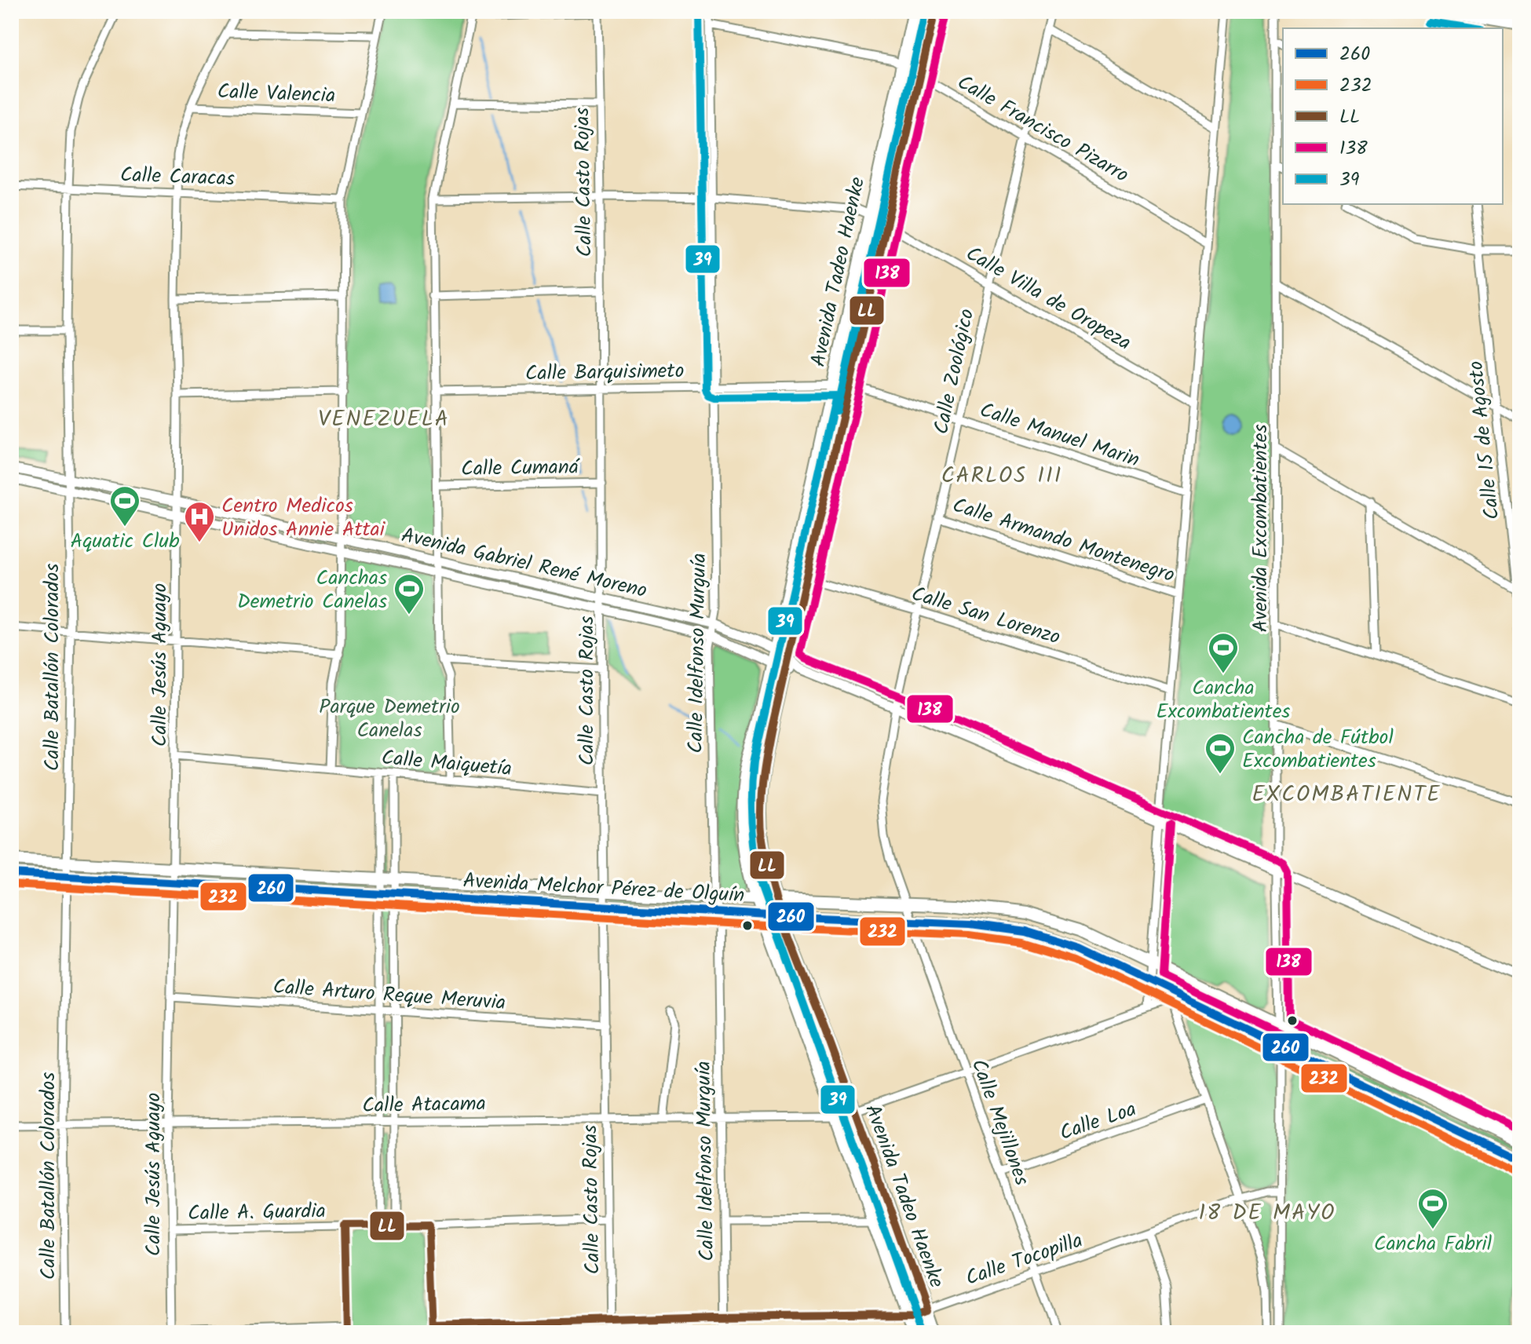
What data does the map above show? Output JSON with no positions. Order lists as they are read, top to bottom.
{
  "streets": {
    "main road": ["Avenida Tadeo Haenke", "Avenida Melchor Pérez de Olguín"],
    "street": [
      "Calle Valencia",
      "Calle Francisco Pizarro",
      "Calle Caracas",
      "Calle Casto Rojas",
      "Calle Villa de Oropeza",
      "Calle Barquisimeto",
      "Calle Zoológico",
      "Calle Manuel Marin",
      "Calle 15 de Agosto",
      "Calle Cumaná",
      "Avenida Excombatientes",
      "Calle Armando Montenegro",
      "Avenida Gabriel René Moreno",
      "Calle San Lorenzo",
      "Calle Idelfonso Murguía",
      "Calle Jesús Aguayo",
      "Calle Batallón Colorados",
      "Calle Maiquetía",
      "Calle Arturo Reque Meruvia",
      "Calle Atacama",
      "Calle Loa",
      "Calle Mejillones",
      "Calle A. Guardia",
      "Calle Tocopilla"
    ]
  },
  "crossings": [
    ["Calle Valencia", "Calle Jesús Aguayo"],
    ["Calle Francisco Pizarro", "Avenida Tadeo Haenke"],
    ["Calle Francisco Pizarro", "Calle Zoológico"],
    ["Calle Francisco Pizarro", "Calle Idelfonso Murguía"],
    ["Calle Caracas", "Calle Jesús Aguayo"],
    ["Calle Caracas", "Calle Batallón Colorados"],
    ["Calle Casto Rojas", "Calle Barquisimeto"],
    ["Calle Casto Rojas", "Calle Cumaná"],
    ["Calle Casto Rojas", "Avenida Gabriel René Moreno"],
    ["Calle Casto Rojas", "Calle Maiquetía"],
    ["Calle Casto Rojas", "Avenida Melchor Pérez de Olguín"],
    ["Calle Casto Rojas", "Calle Arturo Reque Meruvia"],
    ["Calle Casto Rojas", "Calle Atacama"],
    ["Calle Casto Rojas", "Calle A. Guardia"],
    ["Calle Casto Rojas", "Calle Tocopilla"],
    ["Avenida Tadeo Haenke", "Calle Villa de Oropeza"],
    ["Avenida Tadeo Haenke", "Calle Barquisimeto"],
    ["Avenida Tadeo Haenke", "Calle Manuel Marin"],
    ["Avenida Tadeo Haenke", "Avenida Gabriel René Moreno"],
    ["Avenida Tadeo Haenke", "Calle San Lorenzo"],
    ["Avenida Tadeo Haenke", "Avenida Melchor Pérez de Olguín"],
    ["Avenida Tadeo Haenke", "Calle Atacama"],
    ["Avenida Tadeo Haenke", "Calle Tocopilla"],
    ["Calle Villa de Oropeza", "Calle Zoológico"],
    ["Calle Barquisimeto", "Calle Manuel Marin"],
    ["Calle Barquisimeto", "Calle Idelfonso Murguía"],
    ["Calle Zoológico", "Calle Manuel Marin"],
    ["Calle Zoológico", "Calle Armando Montenegro"],
    ["Calle Zoológico", "Avenida Gabriel René Moreno"],
    ["Calle Zoológico", "Calle San Lorenzo"],
    ["Calle Zoológico", "Avenida Melchor Pérez de Olguín"],
    ["Calle Zoológico", "Calle Mejillones"],
    ["Avenida Excombatientes", "Avenida Gabriel René Moreno"],
    ["Avenida Excombatientes", "Avenida Melchor Pérez de Olguín"],
    ["Avenida Excombatientes", "Calle Tocopilla"],
    ["Avenida Gabriel René Moreno", "Calle Idelfonso Murguía"],
    ["Avenida Gabriel René Moreno", "Calle Jesús Aguayo"],
    ["Avenida Gabriel René Moreno", "Calle Batallón Colorados"],
    ["Calle Idelfonso Murguía", "Avenida Melchor Pérez de Olguín"],
    ["Calle Idelfonso Murguía", "Calle Atacama"],
    ["Calle Idelfonso Murguía", "Calle Tocopilla"],
    ["Calle Jesús Aguayo", "Calle Maiquetía"],
    ["Calle Jesús Aguayo", "Avenida Melchor Pérez de Olguín"],
    ["Calle Jesús Aguayo", "Calle Arturo Reque Meruvia"],
    ["Calle Jesús Aguayo", "Calle Atacama"],
    ["Calle Jesús Aguayo", "Calle A. Guardia"],
    ["Calle Batallón Colorados", "Avenida Melchor Pérez de Olguín"],
    ["Calle Batallón Colorados", "Calle Atacama"],
    ["Avenida Melchor Pérez de Olguín", "Calle Mejillones"],
    ["Calle Loa", "Calle Mejillones"],
    ["Calle Mejillones", "Calle Tocopilla"]
  ],
  "districts": [
    "VENEZUELA",
    "CARLOS III",
    "EXCOMBATIENTE",
    "18 DE MAYO"
  ],
  "parks": ["Parque Demetrio Canelas"],
  "places": {
    "sports": [
      "Aquatic Club",
      "Canchas Demetrio Canelas",
      "Cancha Excombatientes",
      "Cancha de Fútbol Excombatientes",
      "Cancha Fabril"
    ],
    "hospital": ["Centro Medicos Unidos Annie Attai"]
  },
  "lines": [
    "transit line LL",
    "transit line 39",
    "transit line 138",
    "transit line 260",
    "transit line 232"
  ],
  "legend": [
    "260",
    "232",
    "LL",
    "138",
    "39"
  ]
}
